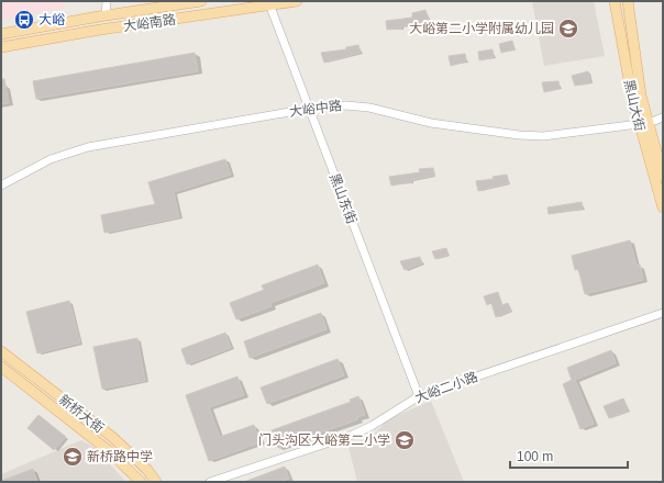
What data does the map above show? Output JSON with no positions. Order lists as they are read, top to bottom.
{
  "streets": {
    "main road": ["大峪南路", "黑山大街", "新桥大街"],
    "street": ["大峪中路", "黑山东街", "大峪二小路"]
  },
  "crossings": [
    ["大峪南路", "黑山东街"],
    ["黑山大街", "大峪中路"],
    ["大峪中路", "黑山东街"],
    ["黑山东街", "大峪二小路"]
  ],
  "places": {
    "bus stop": ["大峪"],
    "school or university": ["大峪第二小学附属幼儿园", "门头沟区大峪第二小学", "新桥路中学"]
  },
  "scale_bar": "100 m"
}
